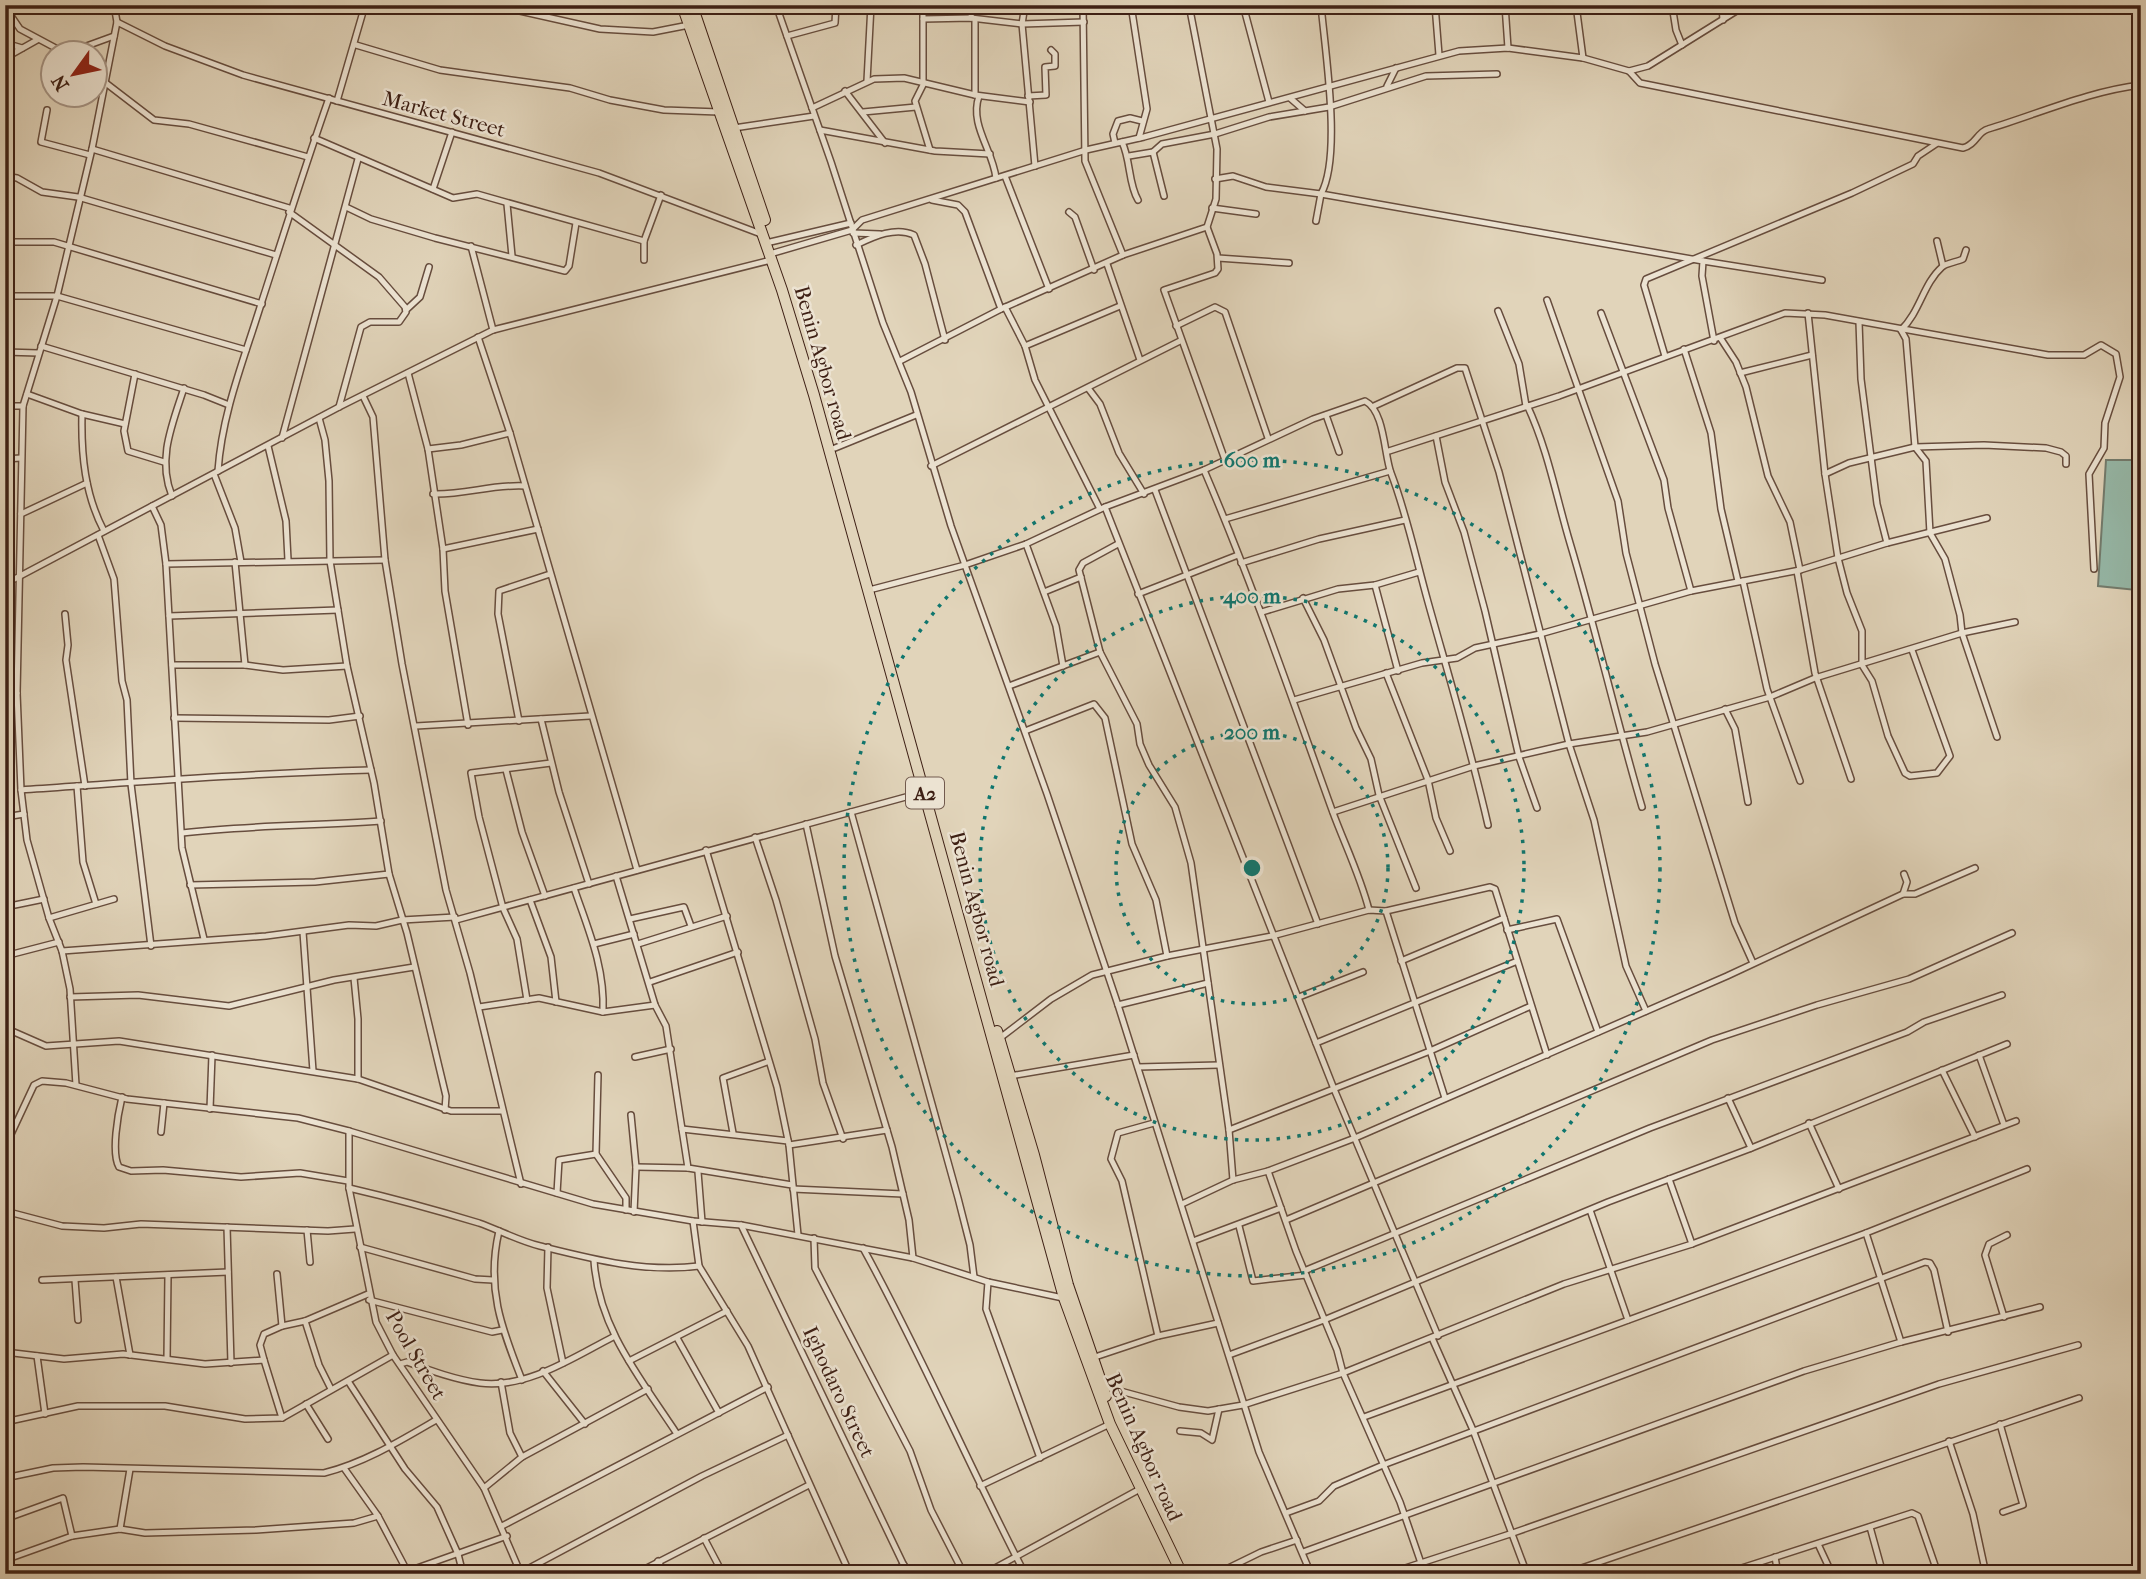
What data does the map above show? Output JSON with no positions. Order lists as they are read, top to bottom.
{
  "streets": {
    "highway": ["Benin Agbor road", "A2"],
    "street": ["Market Street", "Pool Street", "Ighodaro Street"]
  },
  "crossings": [
    ["Market Street", "Benin Agbor road"]
  ],
  "north": "bottom left",
  "rings": ["600 m", "400 m", "200 m"]
}
